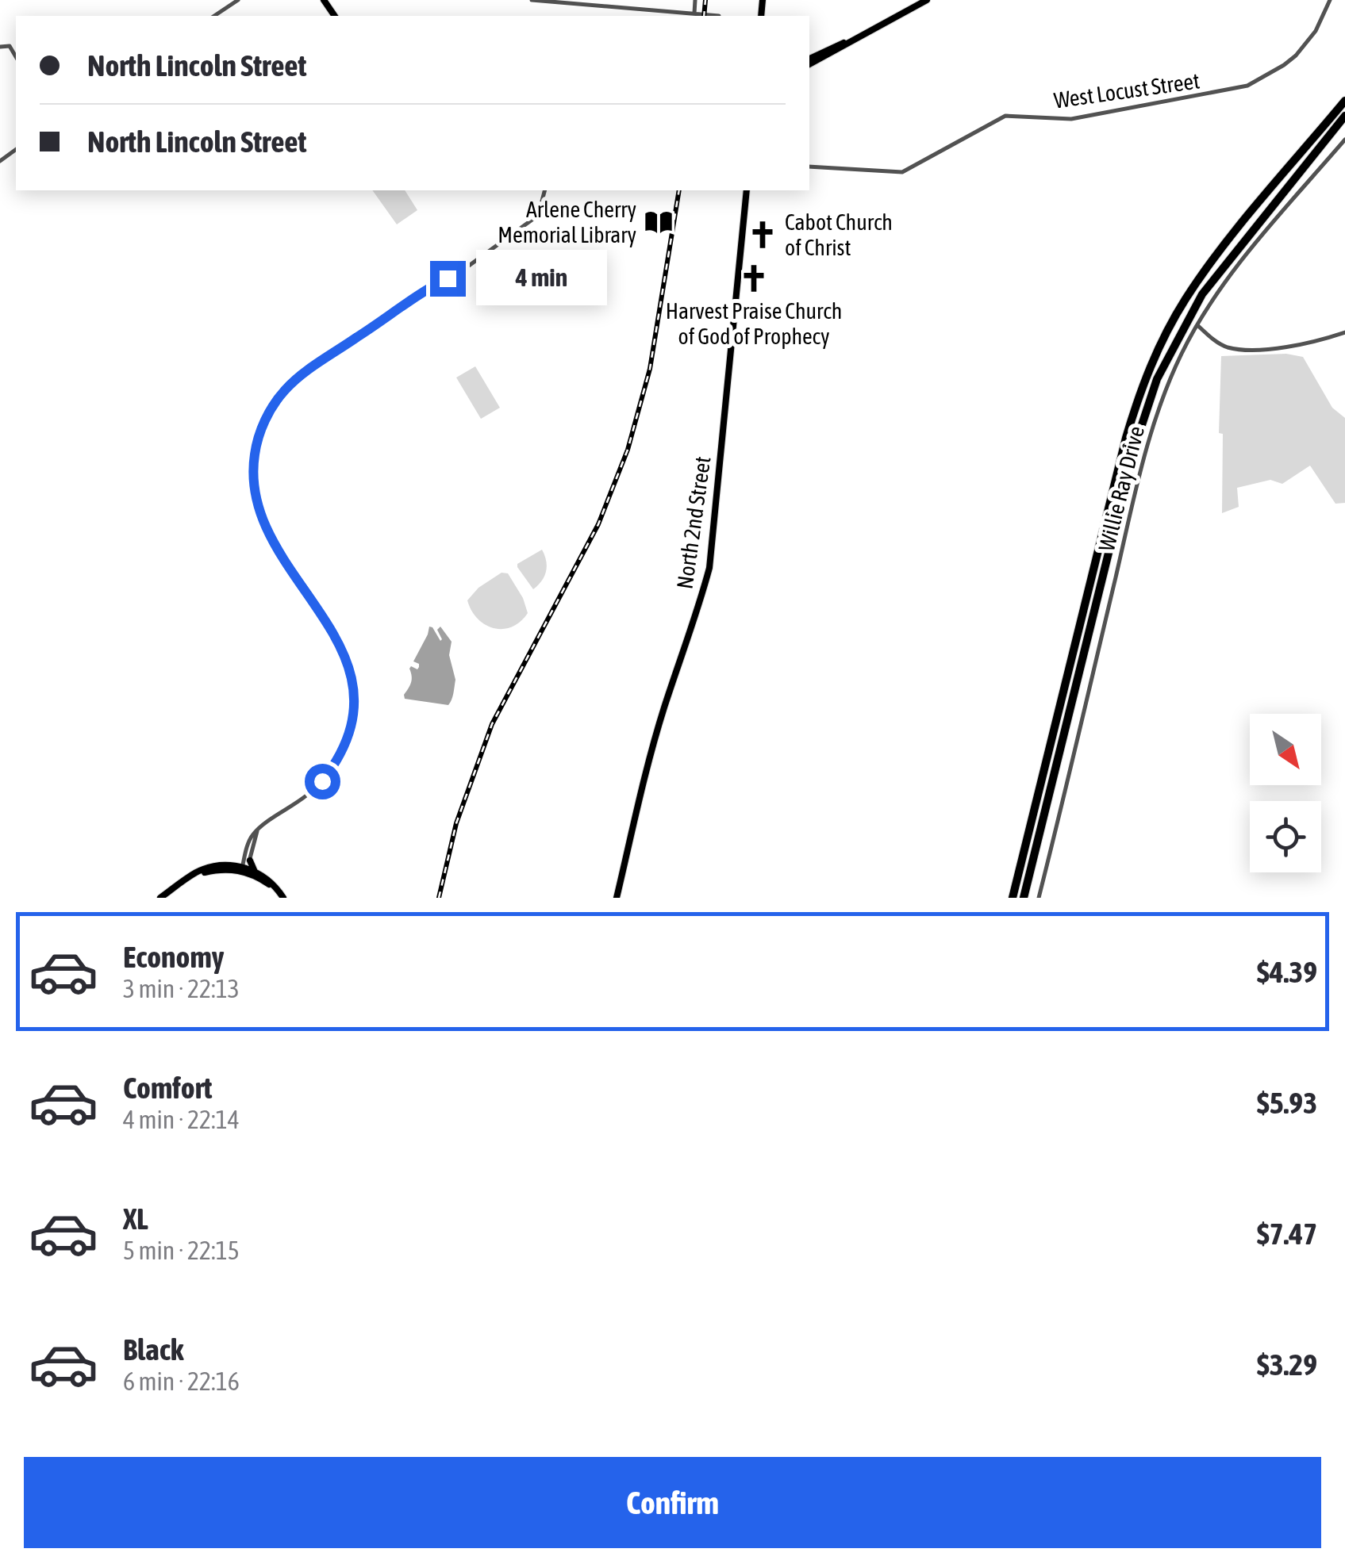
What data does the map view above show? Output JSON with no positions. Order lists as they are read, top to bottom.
{
  "streets": {
    "main road": ["North 2nd Street"],
    "street": ["West Locust Street", "Willie Ray Drive"]
  },
  "places": {
    "library": ["Arlene Cherry Memorial Library"],
    "church": ["Cabot Church of Christ", "Harvest Praise Church of God of Prophecy"]
  },
  "north": "bottom right",
  "page": {
    "banner": ["North Lincoln Street", "North Lincoln Street"],
    "bubble": "4 min",
    "list": [
      {
        "name": "Economy",
        "note": "3 min · 22:13",
        "value": "$4.39"
      },
      {
        "name": "Comfort",
        "note": "4 min · 22:14",
        "value": "$5.93"
      },
      {
        "name": "XL",
        "note": "5 min · 22:15",
        "value": "$7.47"
      },
      {
        "name": "Black",
        "note": "6 min · 22:16",
        "value": "$3.29"
      }
    ],
    "buttons": "Confirm"
  }
}
